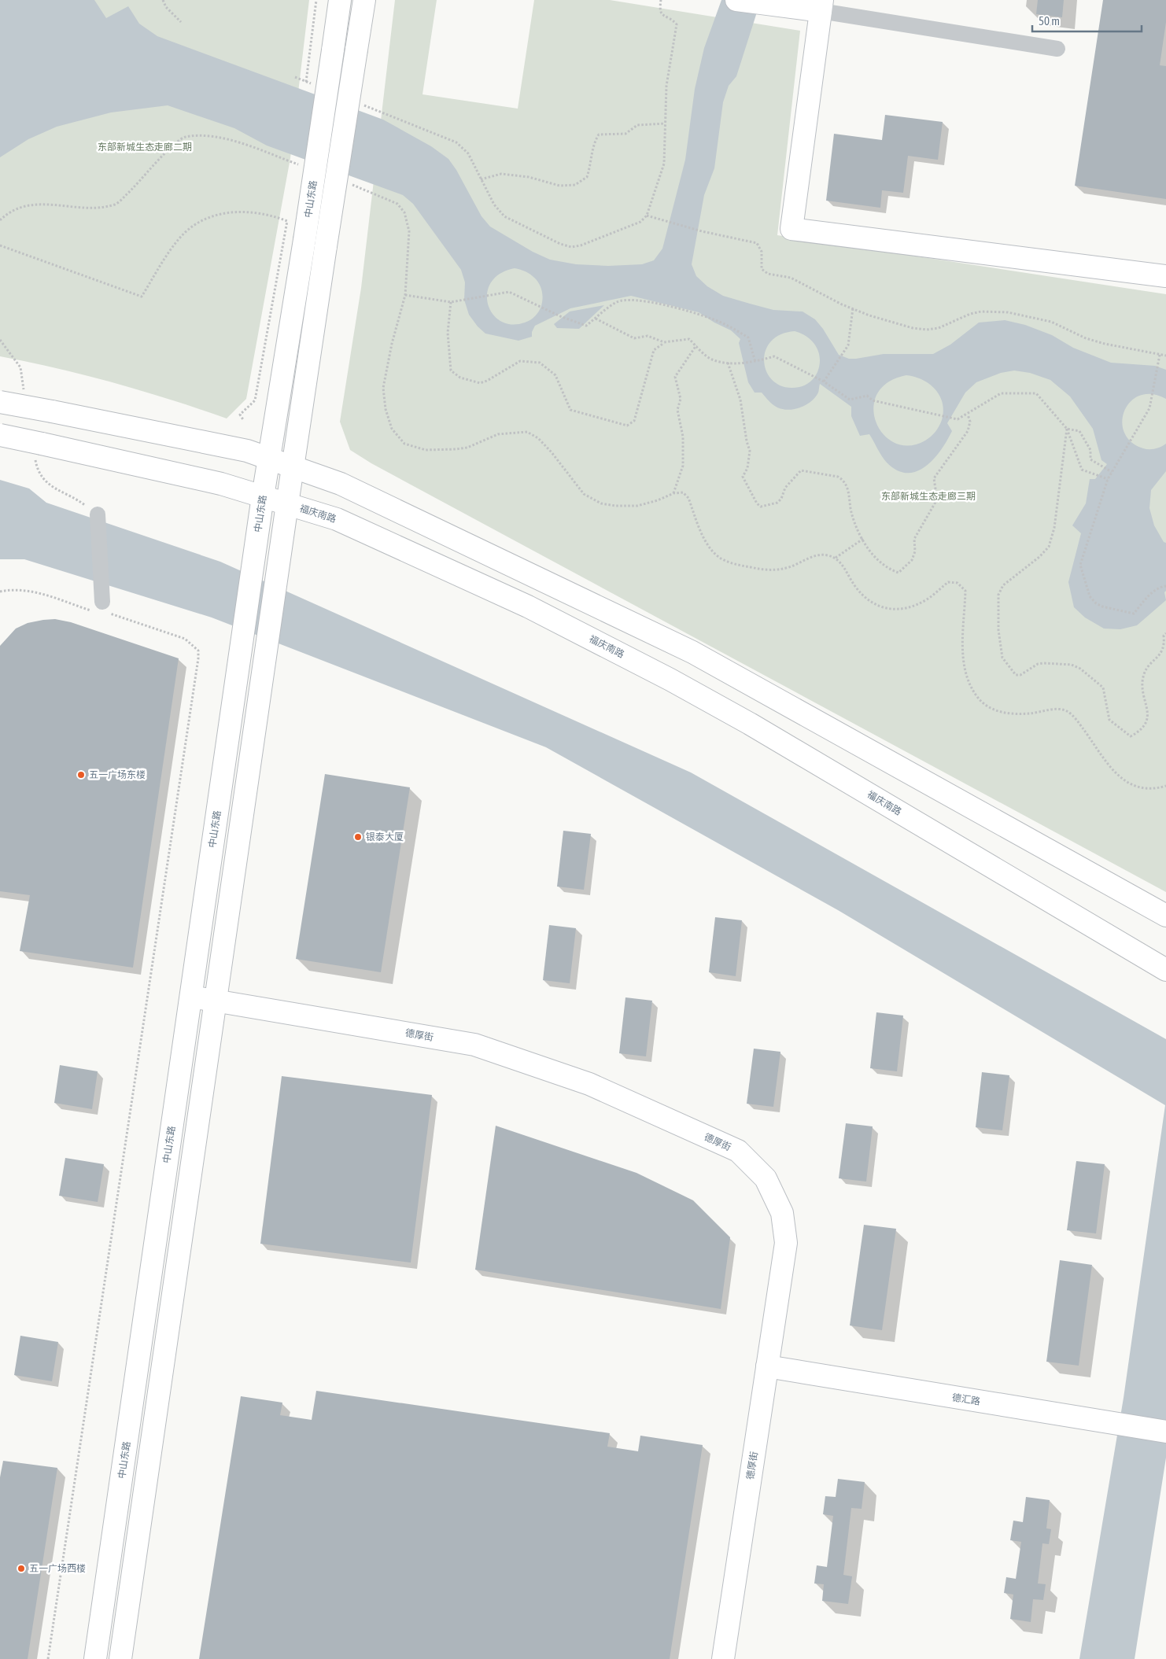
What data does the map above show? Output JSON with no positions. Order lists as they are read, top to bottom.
{
  "streets": {
    "main road": [
      "中山东路",
      "福庆南路",
      "德厚街",
      "德汇路"
    ]
  },
  "crossings": [
    ["中山东路", "福庆南路"],
    ["中山东路", "德厚街"],
    ["德厚街", "德汇路"]
  ],
  "parks": ["东部新城生态走廊二期", "东部新城生态走廊三期"],
  "places": ["五一广场东楼", "银泰大厦", "五一广场西楼"],
  "scale_bar": "50 m"
}
